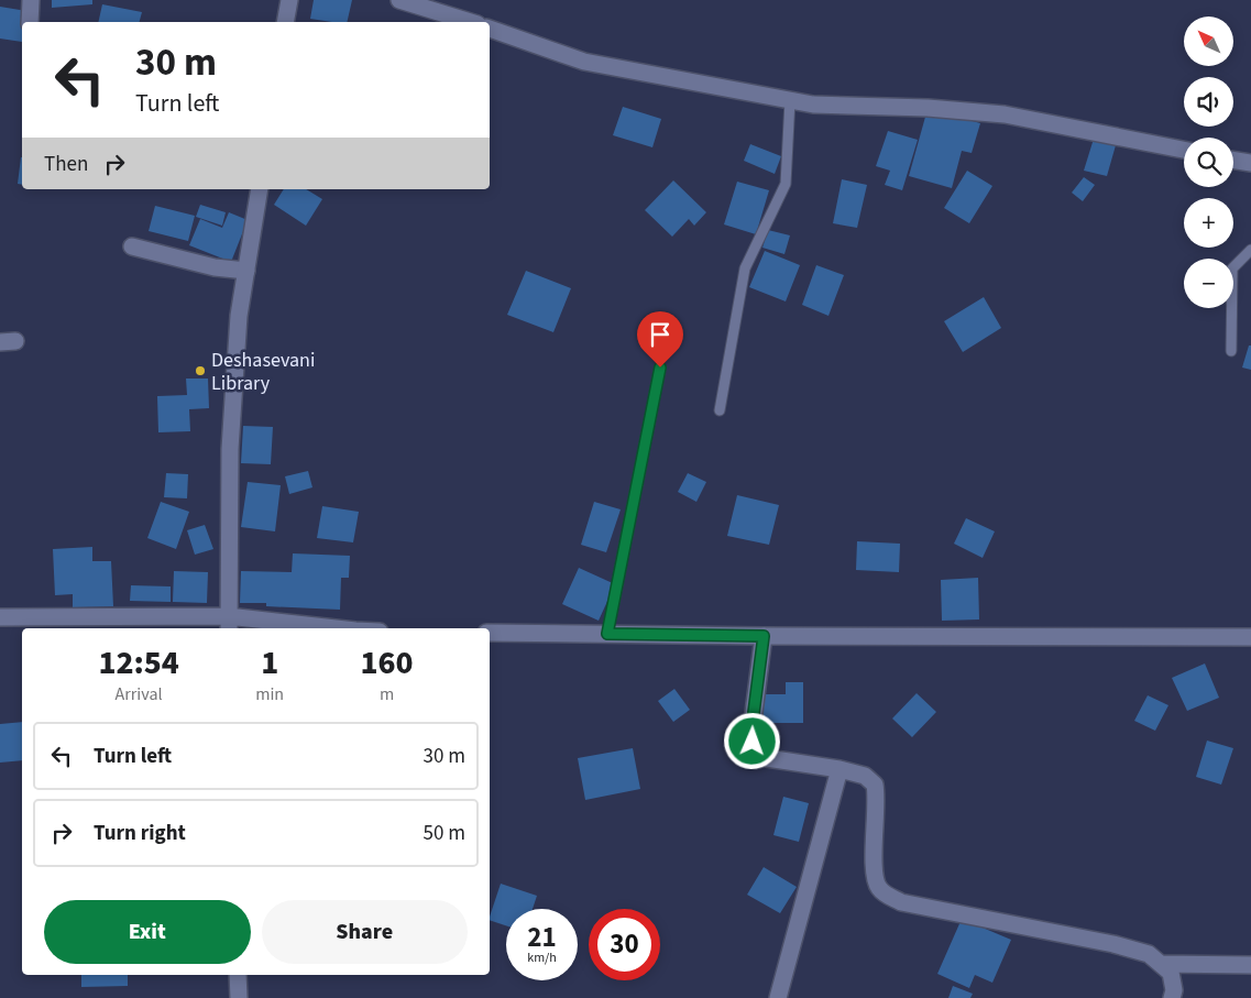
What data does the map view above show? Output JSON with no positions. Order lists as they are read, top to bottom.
{
  "places": ["Deshasevani Library"],
  "north": "top left",
  "page": {
    "map_buttons": ["+", "−"],
    "turn": ["30 m", "Turn left"],
    "then": "Then",
    "eta": [
      "12:54",
      "Arrival",
      "1",
      "min",
      "160",
      "m"
    ],
    "list": [
      {
        "name": "Turn left",
        "value": "30 m"
      },
      {
        "name": "Turn right",
        "value": "50 m"
      }
    ],
    "buttons": ["Exit", "Share"],
    "speed": "21 km/h",
    "limit": "30"
  }
}
